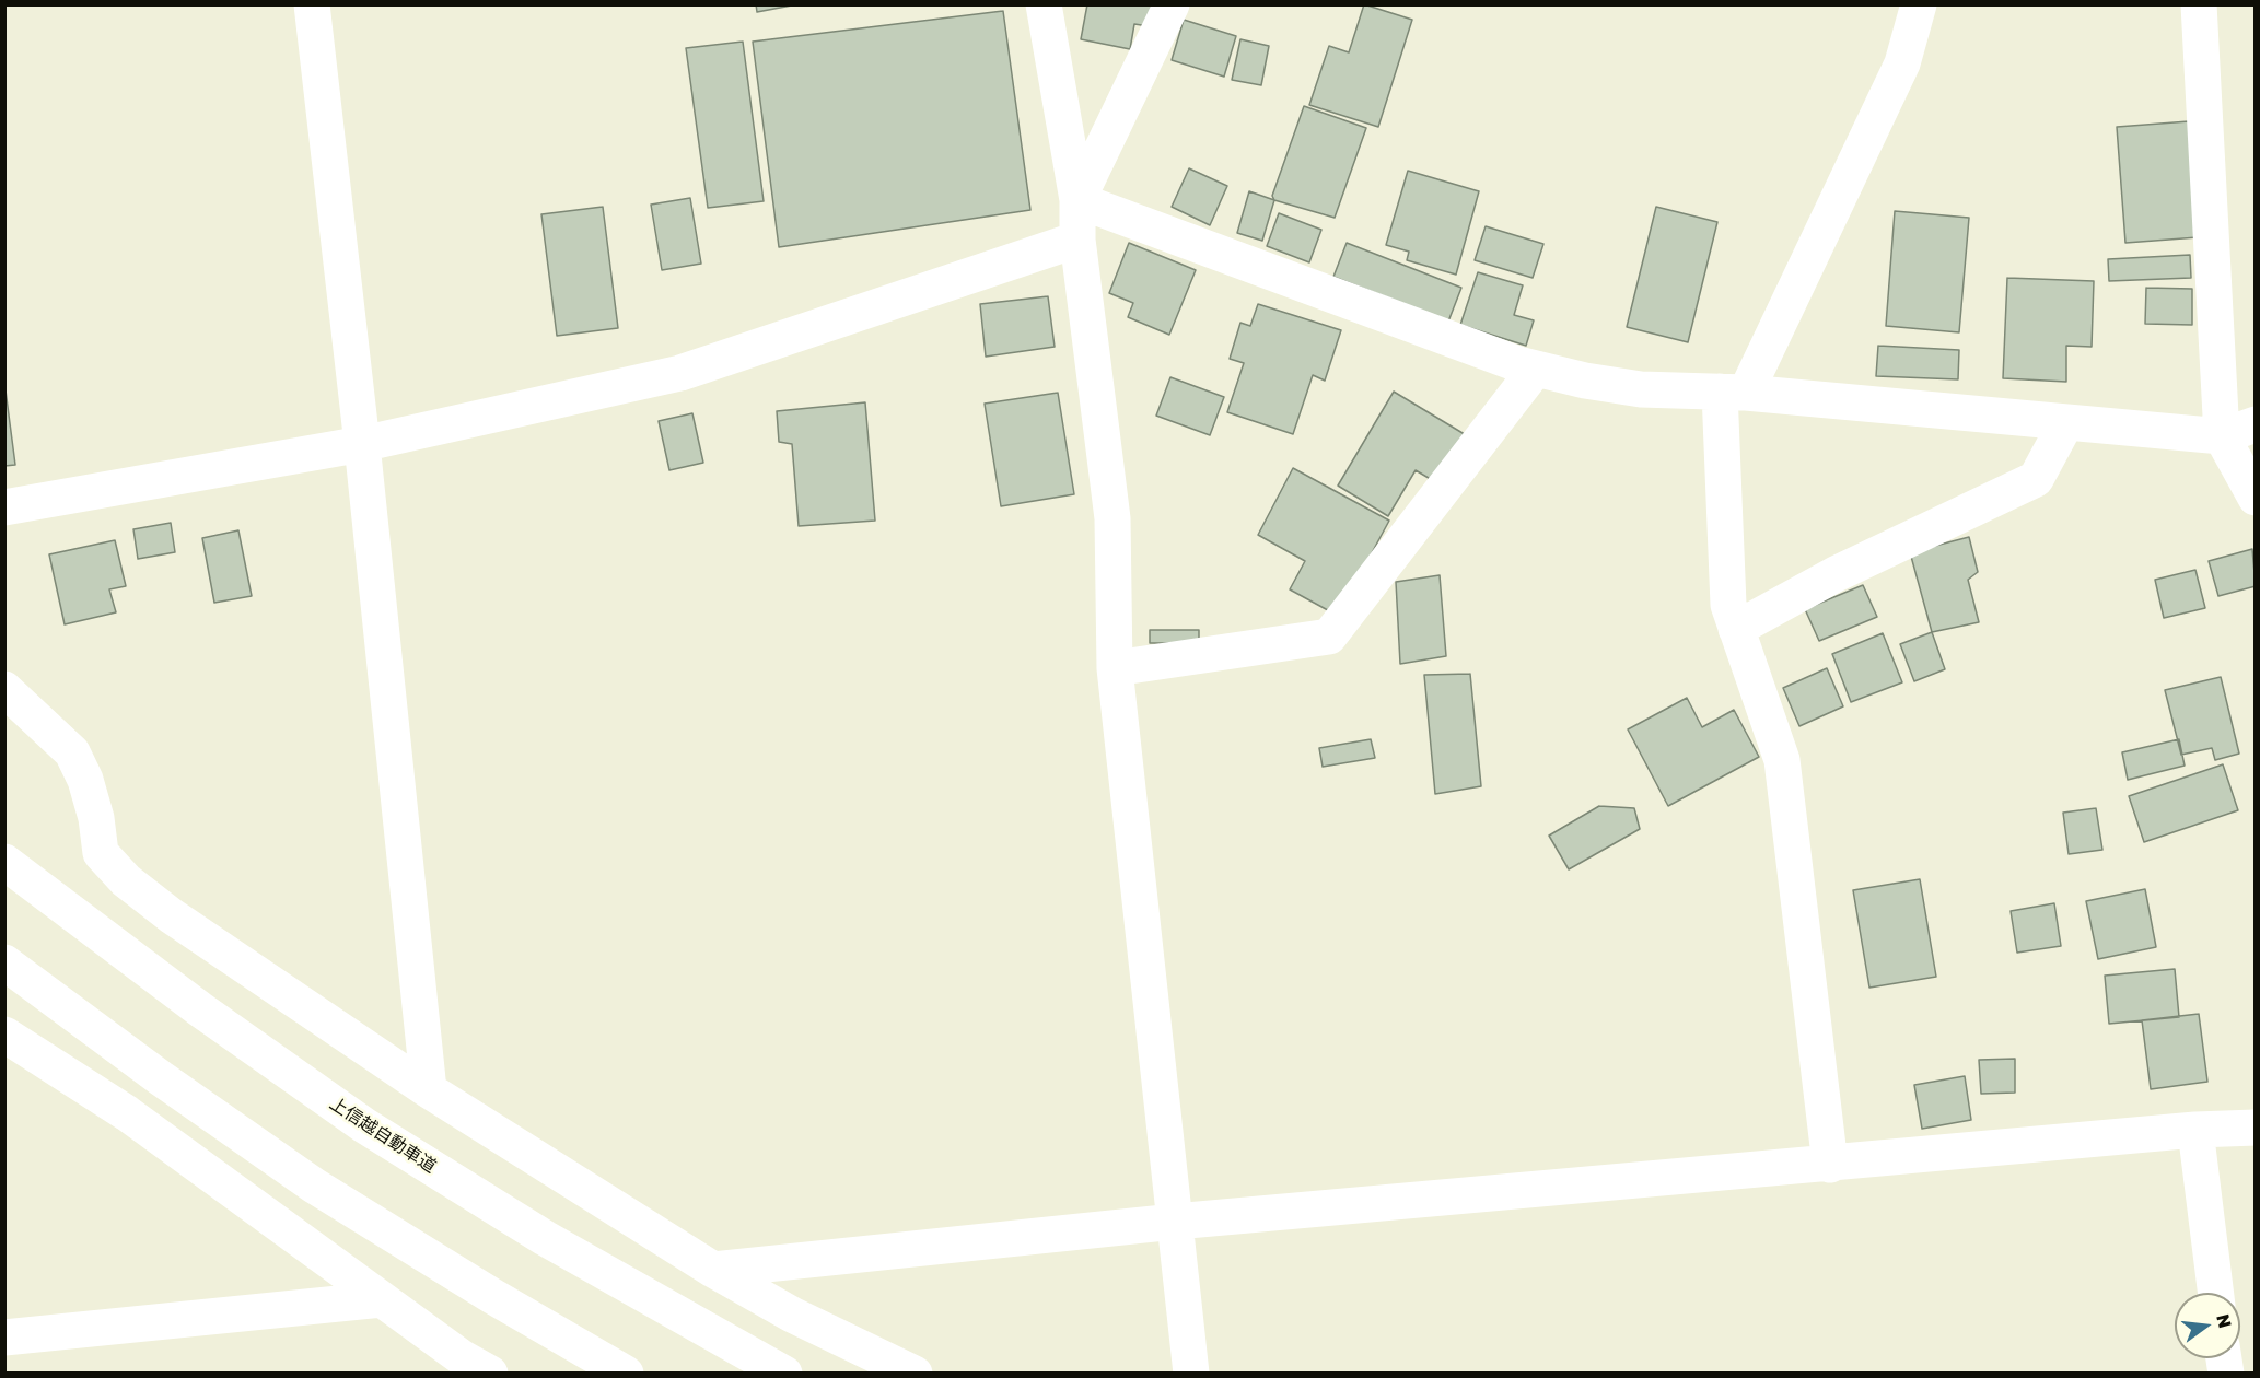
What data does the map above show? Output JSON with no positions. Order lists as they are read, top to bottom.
{
  "streets": {
    "main road": ["上信越自動車道"]
  },
  "north": "right"
}
